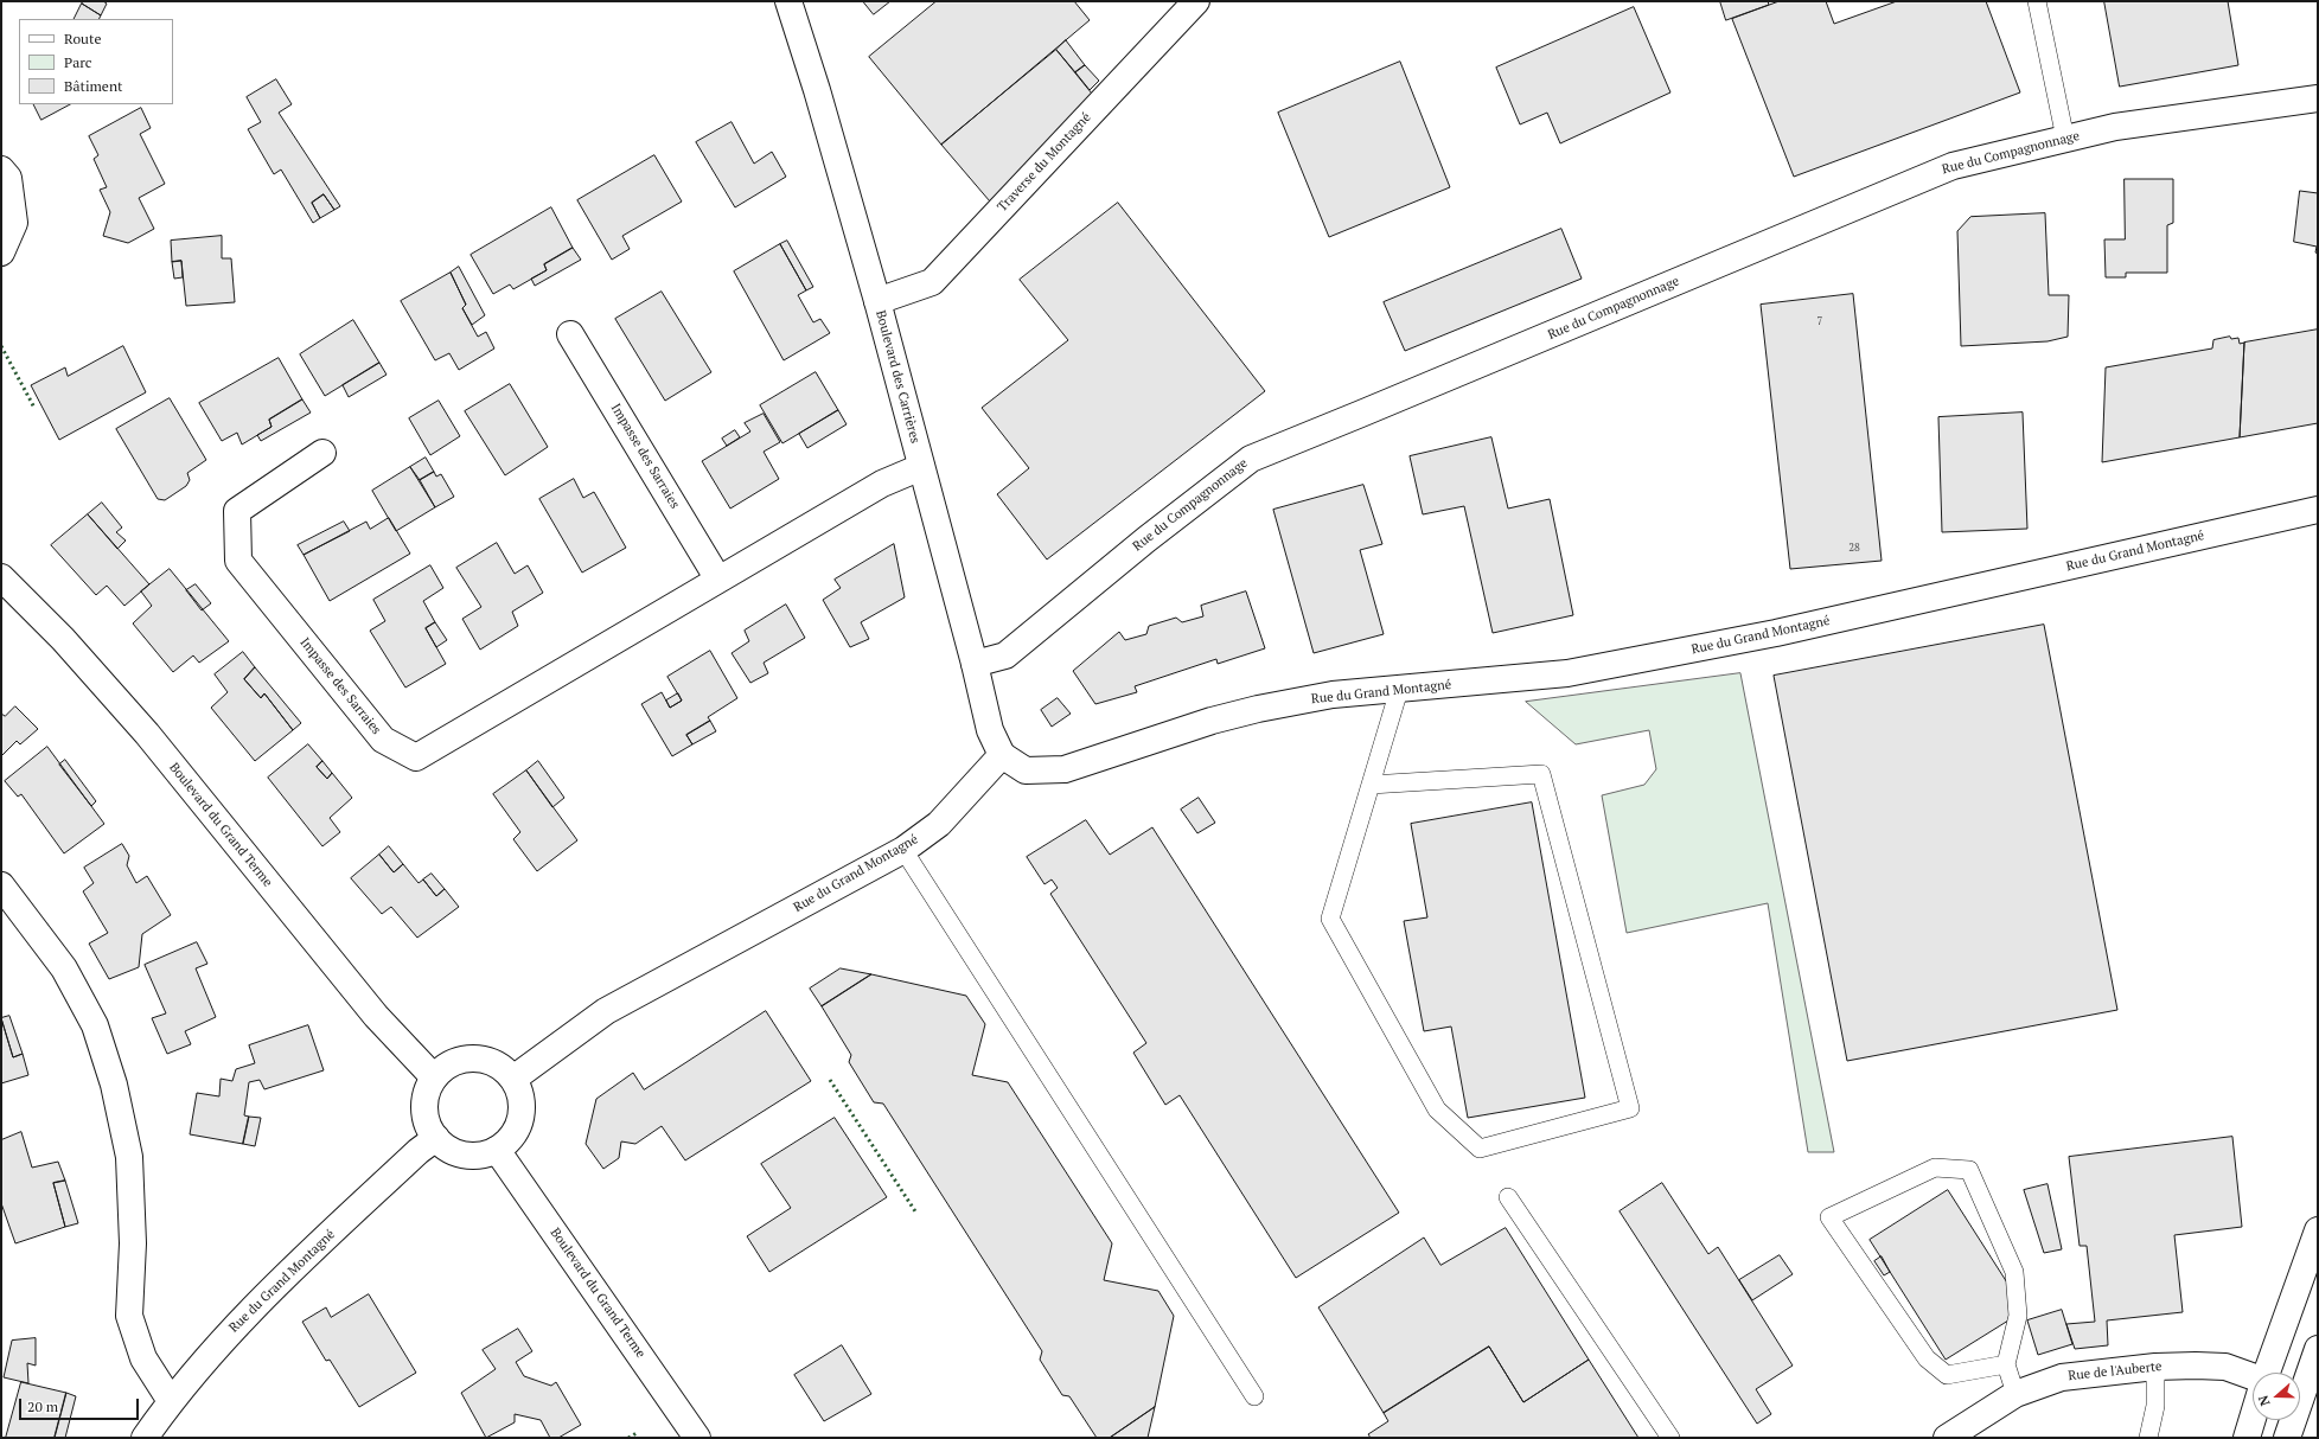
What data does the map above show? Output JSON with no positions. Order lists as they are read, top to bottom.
{
  "streets": {
    "street": [
      "Rue du Compagnonnage",
      "Traverse du Montagné",
      "Boulevard des Carrières",
      "Impasse des Sarraies",
      "Rue du Grand Montagné",
      "Boulevard du Grand Terme",
      "Rue de l'Auberte"
    ]
  },
  "crossings": [
    ["Rue du Compagnonnage", "Boulevard des Carrières"],
    ["Traverse du Montagné", "Boulevard des Carrières"],
    ["Boulevard des Carrières", "Impasse des Sarraies"],
    ["Boulevard des Carrières", "Rue du Grand Montagné"],
    ["Rue du Grand Montagné", "Boulevard du Grand Terme"]
  ],
  "house_numbers": ["7", "28"],
  "legend": ["Route", "Parc", "Bâtiment"],
  "scale_bar": "20 m",
  "north": "left"
}
